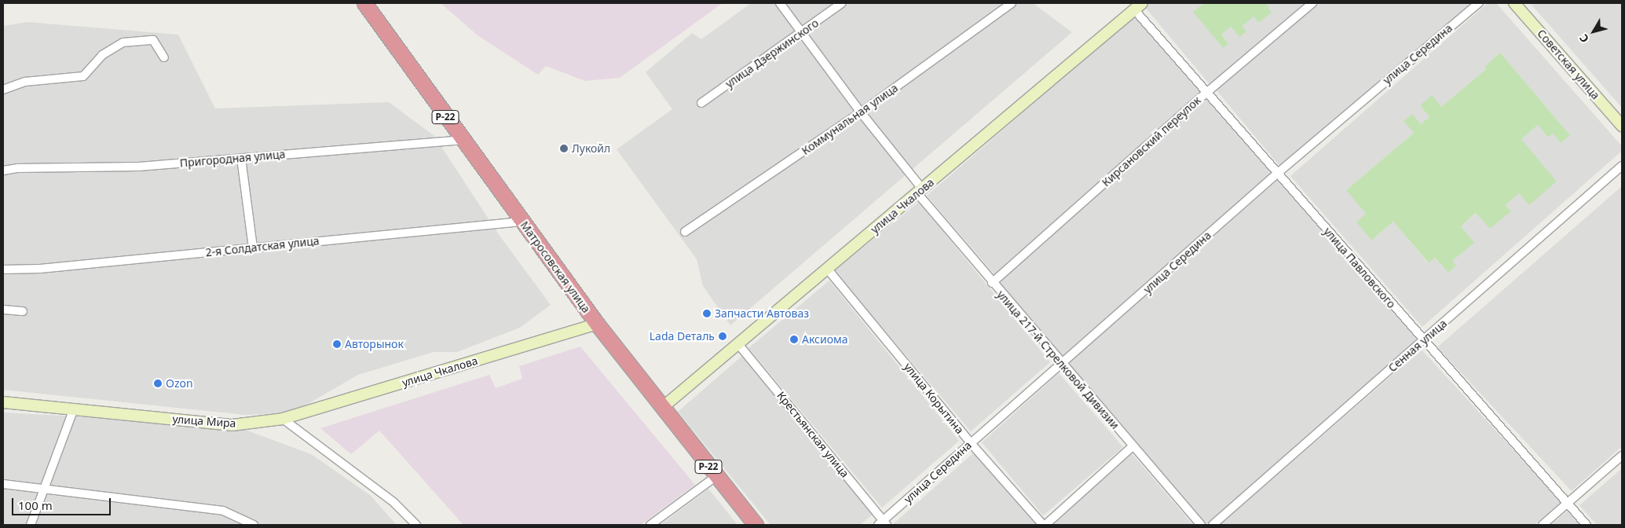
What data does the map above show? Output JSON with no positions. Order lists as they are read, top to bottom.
{
  "streets": {
    "highway": ["Р-22", "Матросовская улица"],
    "street": [
      "улица Дзержинского",
      "улица Середина",
      "Советская улица",
      "Коммунальная улица",
      "Кирсановский переулок",
      "Пригородная улица",
      "улица Чкалова",
      "2-я Солдатская улица",
      "улица Павловского",
      "Сенная улица",
      "улица 217-й Стрелковой Дивизии",
      "улица Корытина",
      "улица Мира",
      "Крестьянская улица"
    ]
  },
  "crossings": [
    ["улица Дзержинского", "улица 217-й Стрелковой Дивизии"],
    ["улица Середина", "улица Павловского"],
    ["улица Середина", "улица 217-й Стрелковой Дивизии"],
    ["улица Середина", "улица Корытина"],
    ["улица Середина", "Крестьянская улица"],
    ["Коммунальная улица", "улица 217-й Стрелковой Дивизии"],
    ["Кирсановский переулок", "улица Павловского"],
    ["Кирсановский переулок", "улица 217-й Стрелковой Дивизии"],
    ["Пригородная улица", "Матросовская улица"],
    ["улица Чкалова", "Матросовская улица"],
    ["улица Чкалова", "улица Павловского"],
    ["улица Чкалова", "улица 217-й Стрелковой Дивизии"],
    ["улица Чкалова", "улица Корытина"],
    ["улица Чкалова", "улица Мира"],
    ["улица Чкалова", "Крестьянская улица"],
    ["2-я Солдатская улица", "Матросовская улица"],
    ["улица Павловского", "Сенная улица"]
  ],
  "places": [
    "Лукойл",
    "Запчасти Автоваз",
    "Lada Dеталь",
    "Аксиома",
    "Авторынок",
    "Ozon"
  ],
  "scale_bar": "100 m",
  "north": "bottom left"
}
